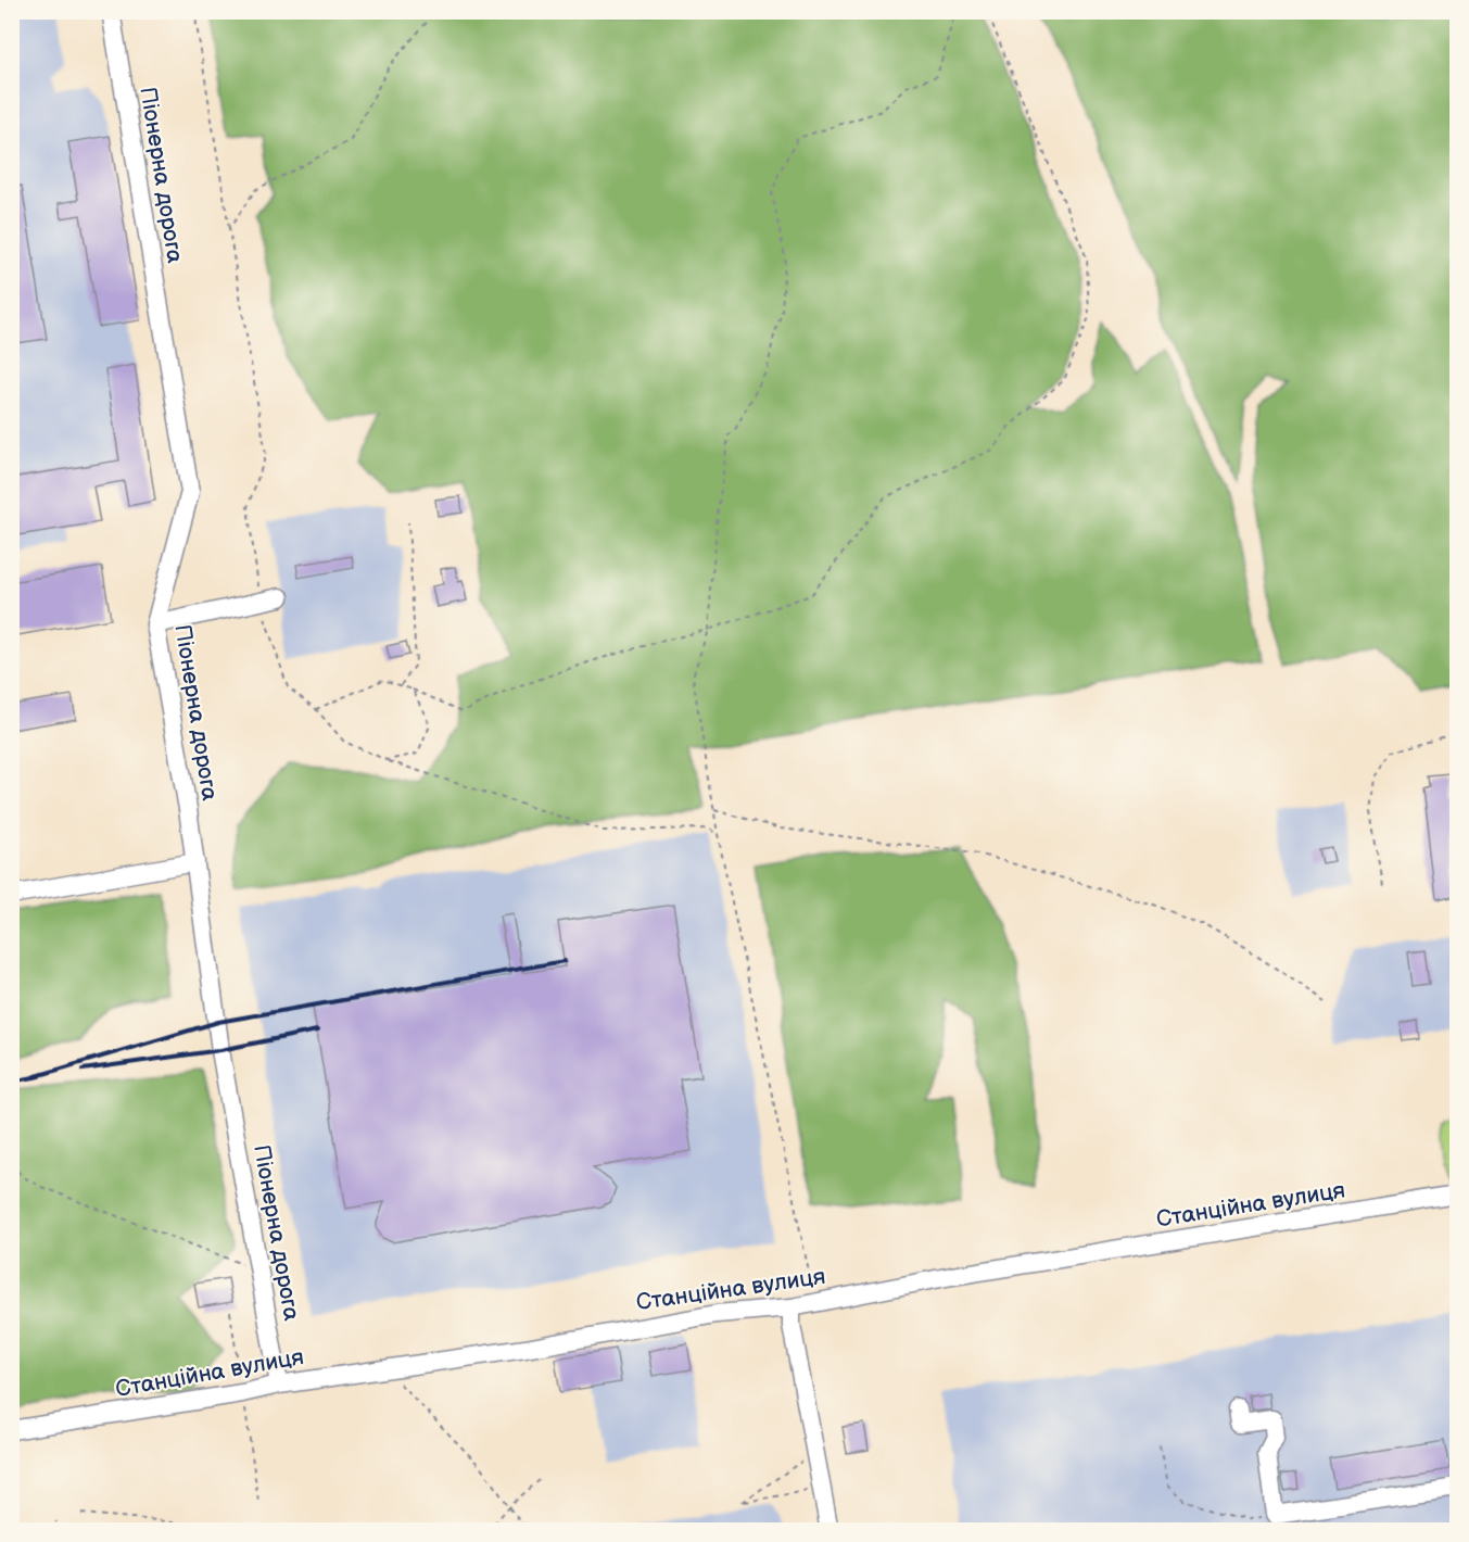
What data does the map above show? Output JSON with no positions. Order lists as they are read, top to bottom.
{
  "streets": {
    "street": ["Піонерна дорога", "Станційна вулиця"]
  },
  "crossings": [
    ["Піонерна дорога", "Станційна вулиця"]
  ]
}
